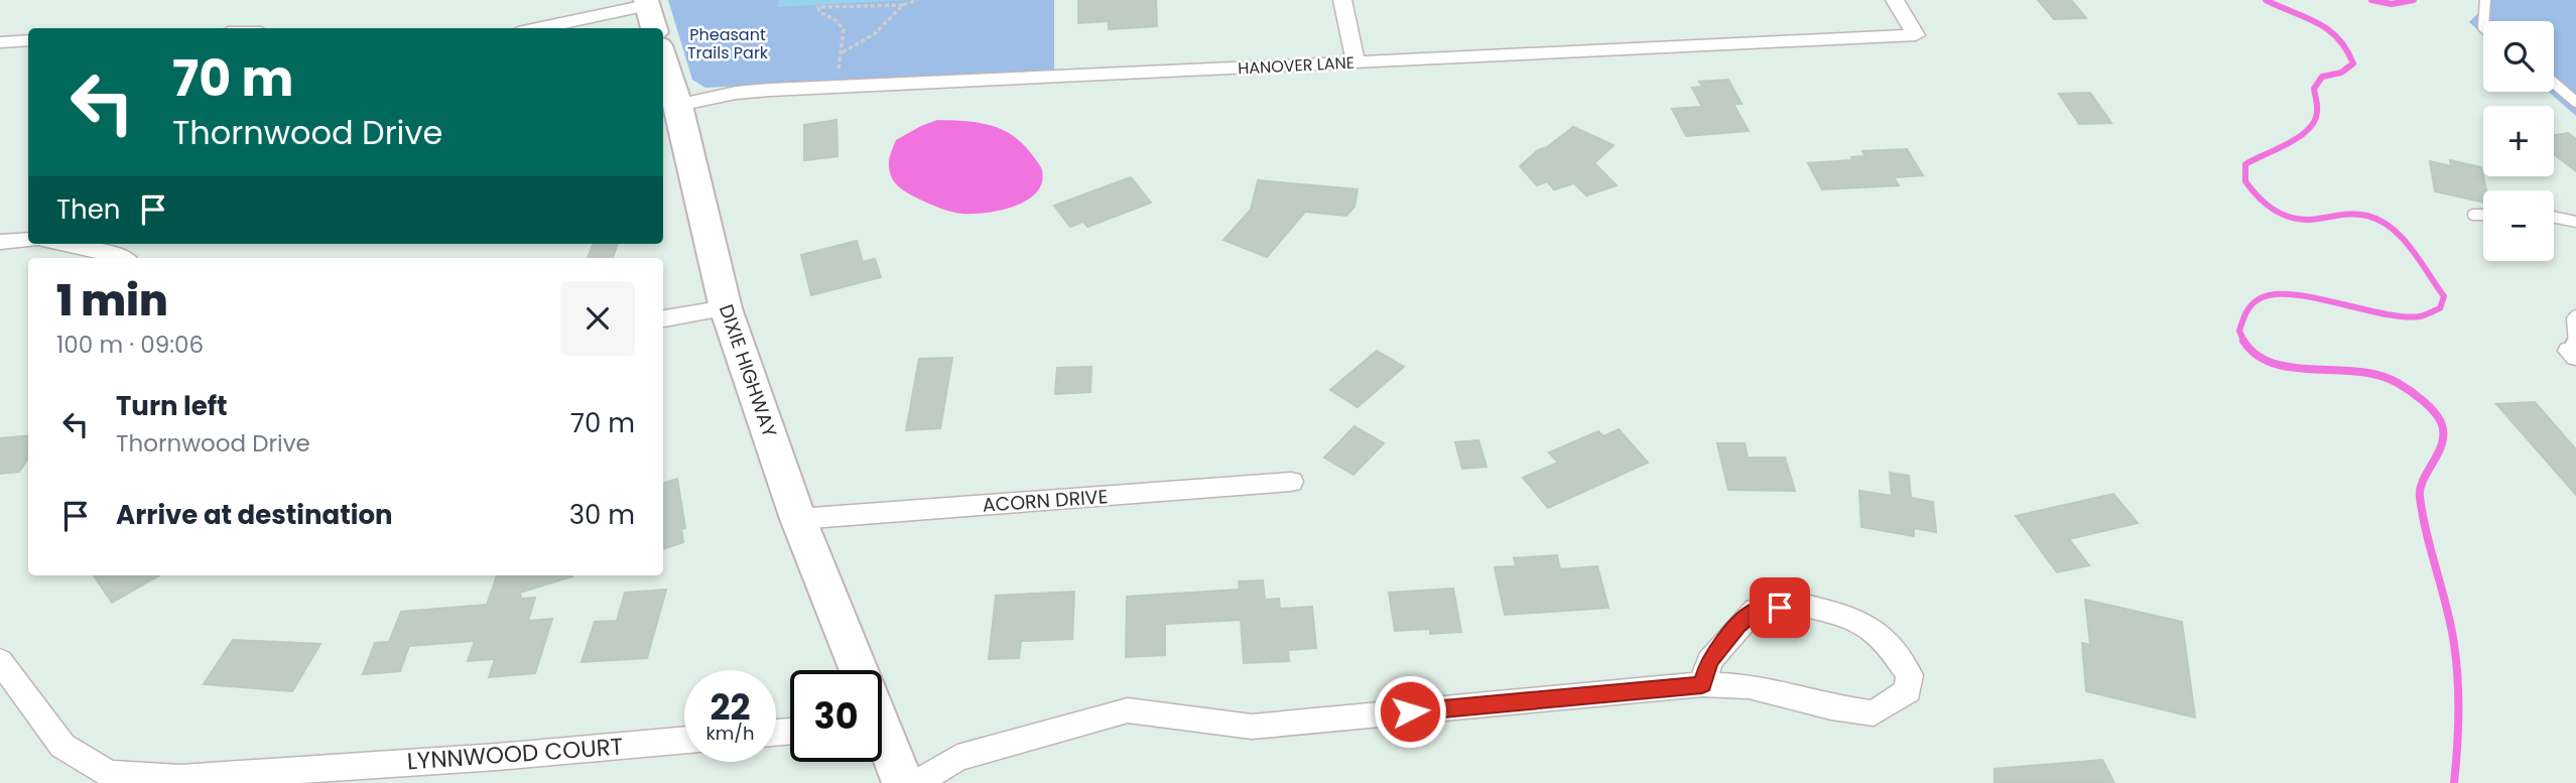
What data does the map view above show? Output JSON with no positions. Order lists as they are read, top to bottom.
{
  "streets": {
    "main road": ["DIXIE HIGHWAY"],
    "street": ["HANOVER LANE", "ACORN DRIVE", "LYNNWOOD COURT"]
  },
  "crossings": [
    ["HANOVER LANE", "DIXIE HIGHWAY"],
    ["DIXIE HIGHWAY", "ACORN DRIVE"]
  ],
  "parks": ["Pheasant Trails Park"],
  "page": {
    "map_buttons": ["+", "−"],
    "turn": ["70 m", "Thornwood Drive"],
    "then": "Then",
    "heading": ["1 min", "100 m · 09:06"],
    "list": [
      {
        "name": "Turn left",
        "note": "Thornwood Drive",
        "value": "70 m"
      },
      {
        "name": "Arrive at destination",
        "value": "30 m"
      }
    ],
    "speed": "22 km/h",
    "limit": "30"
  }
}
